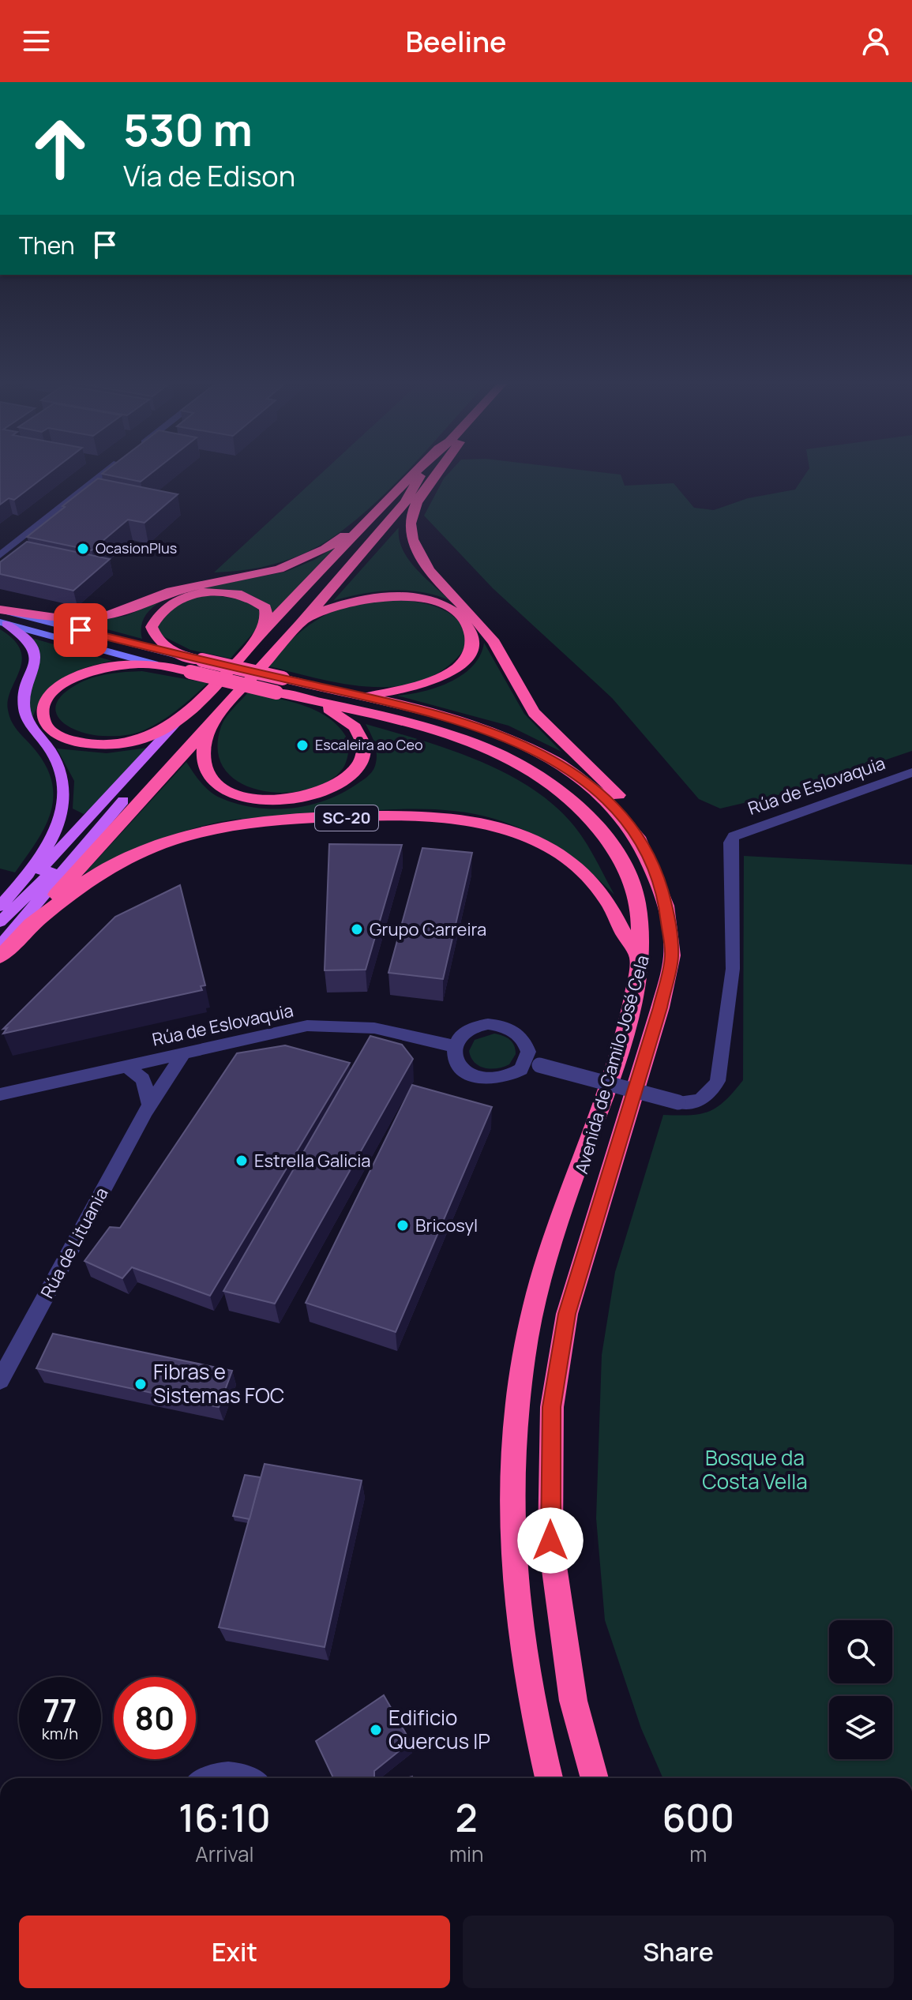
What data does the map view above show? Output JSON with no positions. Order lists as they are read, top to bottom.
{
  "streets": {
    "highway": ["SC-20", "Avenida de Camilo José Cela"],
    "street": ["Rúa de Eslovaquia", "Rúa de Lituania"]
  },
  "crossings": [
    ["Rúa de Eslovaquia", "Rúa de Lituania"],
    ["SC-20", "Avenida de Camilo José Cela"]
  ],
  "parks": ["Bosque da Costa Vella"],
  "places": [
    "OcasionPlus",
    "Escaleira ao Ceo",
    "Grupo Carreira",
    "Estrella Galicia",
    "Bricosyl",
    "Fibras e Sistemas FOC",
    "Edificio Quercus IP"
  ],
  "page": {
    "header": "Beeline",
    "turn": ["530 m", "Vía de Edison"],
    "then": "Then",
    "speed": "77 km/h",
    "limit": "80",
    "eta": [
      "16:10",
      "Arrival",
      "2",
      "min",
      "600",
      "m"
    ],
    "buttons": ["Exit", "Share"]
  }
}
